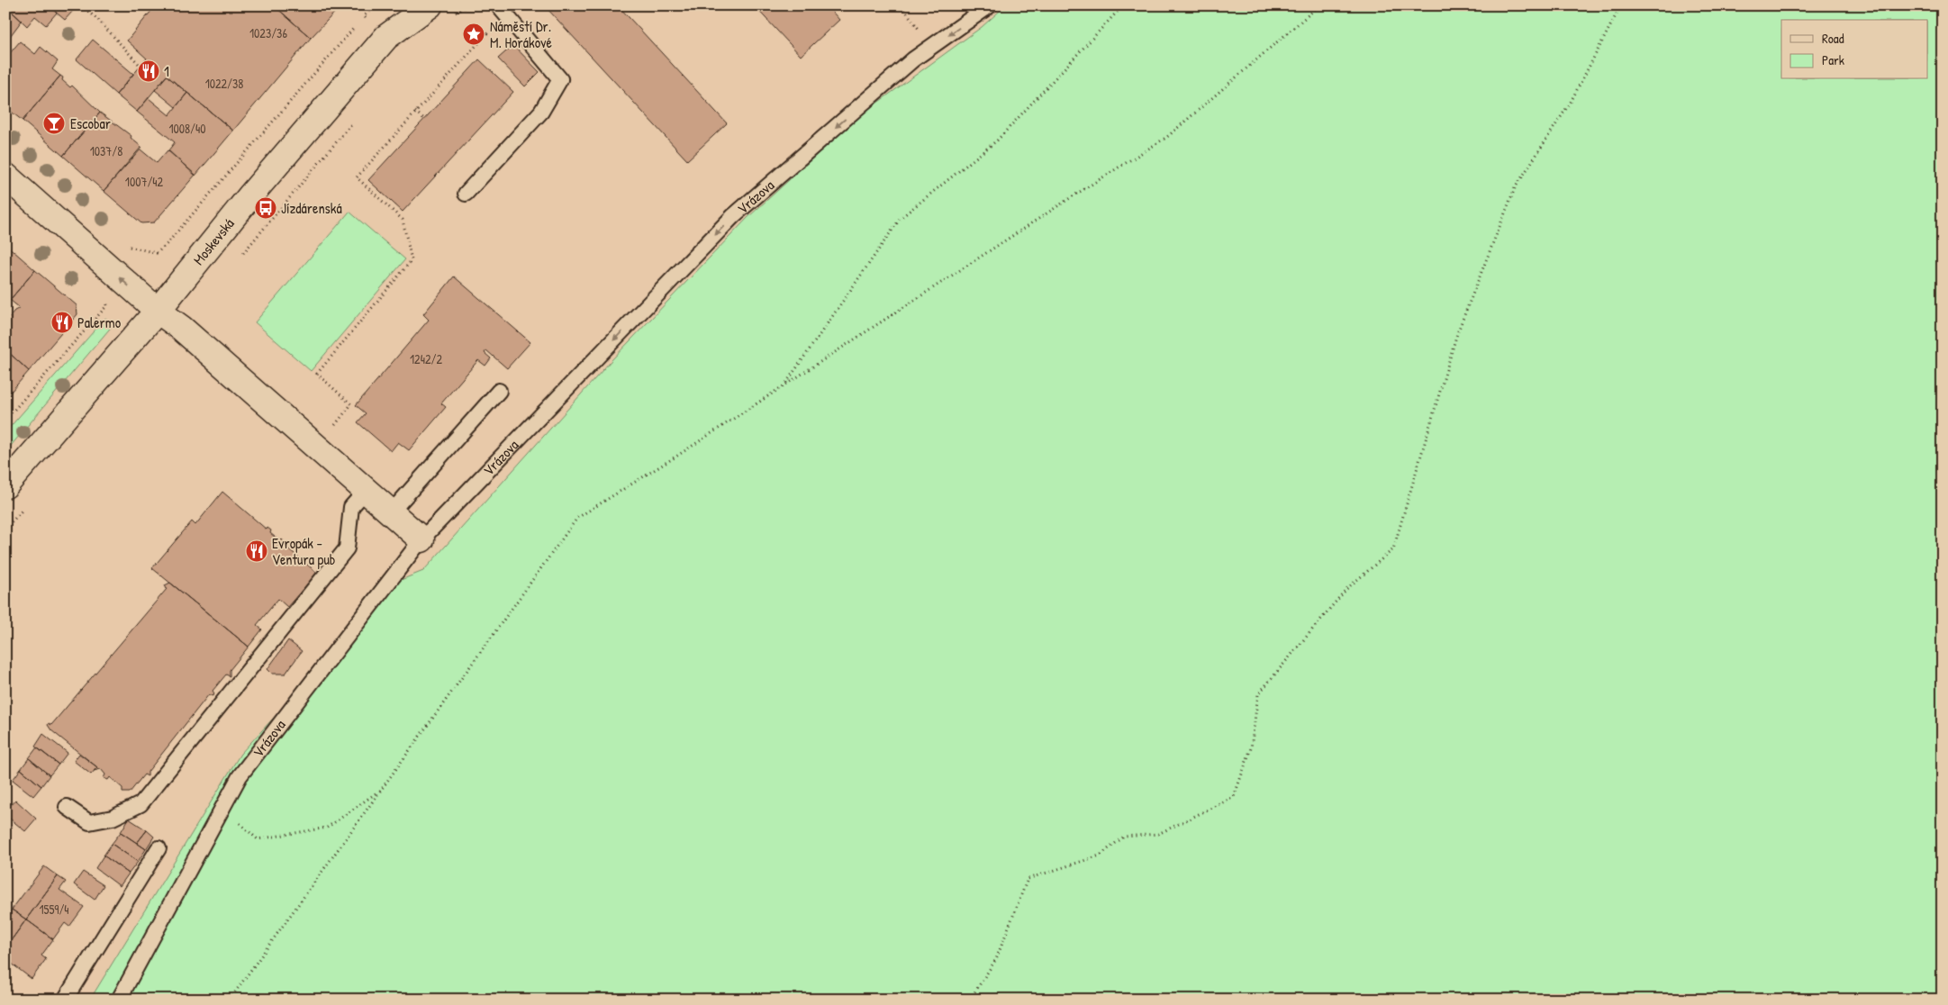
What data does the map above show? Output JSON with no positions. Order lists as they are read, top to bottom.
{
  "streets": {
    "street": ["Moskevská"],
    "lane": ["Vrázova"]
  },
  "one_way": ["Vrázova"],
  "places": {
    "place": ["Náměstí Dr. M. Horákové"],
    "restaurant": ["1", "Palermo", "Evropák - Ventura pub"],
    "bar": ["Escobar"],
    "bus stop": ["Jízdárenská"]
  },
  "house_numbers": [
    "1023/36",
    "1022/38",
    "1008/40",
    "1037/8",
    "1007/42",
    "1242/2",
    "1559/4"
  ],
  "legend": ["Road", "Park"]
}
